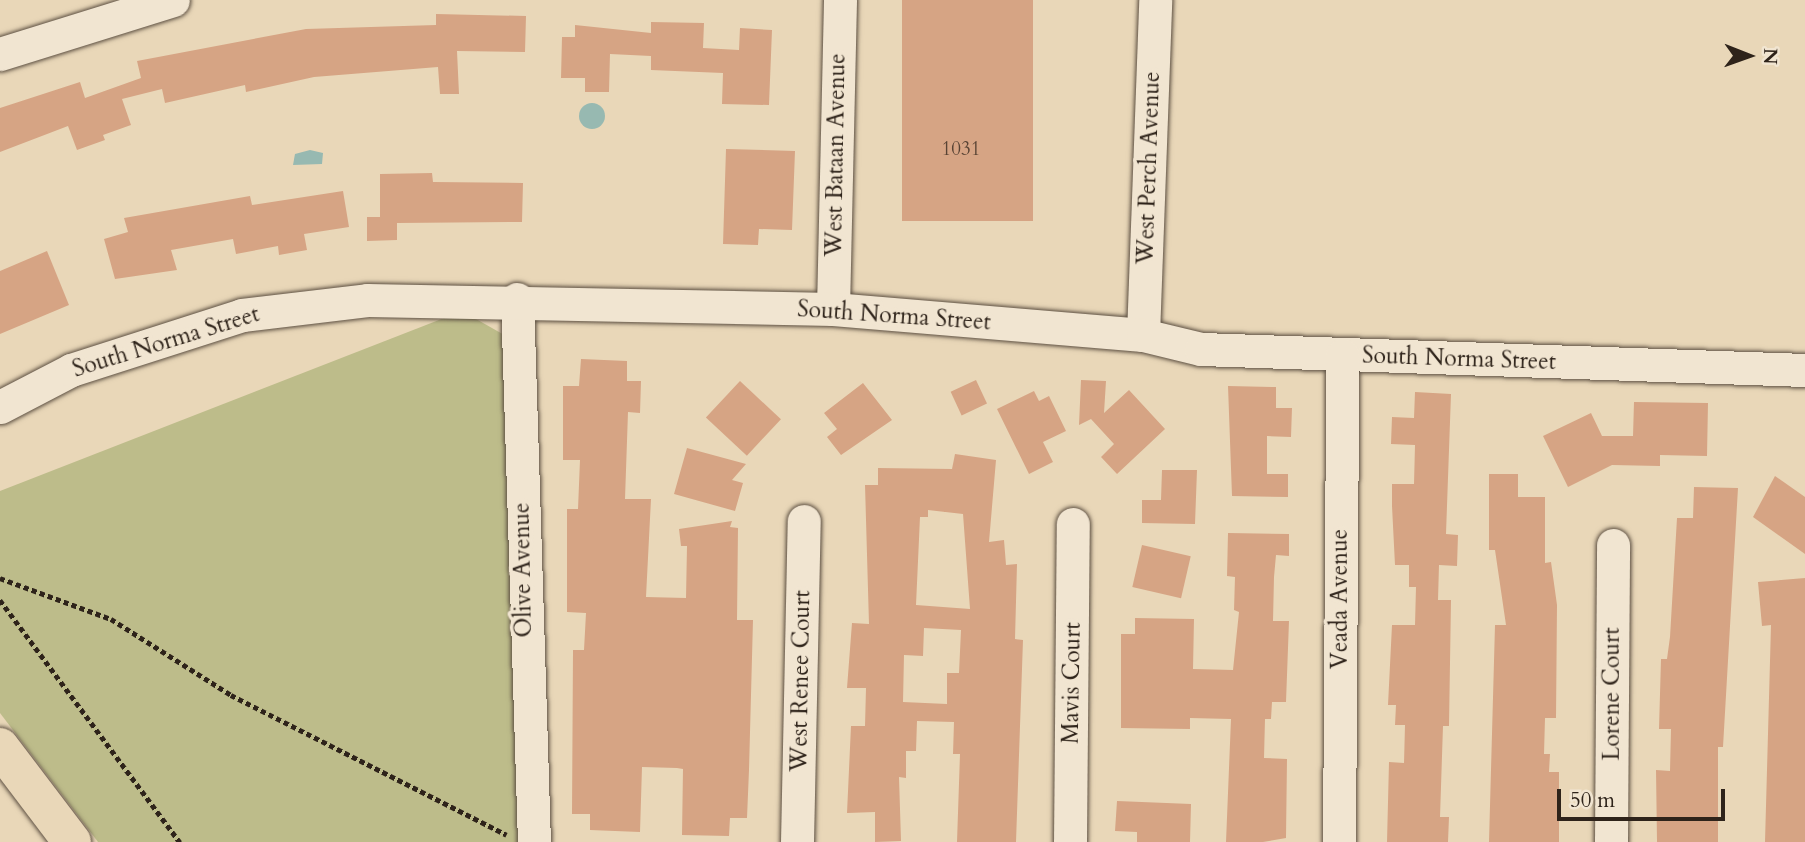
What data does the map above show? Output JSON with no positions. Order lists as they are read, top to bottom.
{
  "streets": {
    "street": [
      "West Bataan Avenue",
      "West Perch Avenue",
      "South Norma Street",
      "Olive Avenue",
      "Veada Avenue",
      "West Renee Court",
      "Mavis Court",
      "Lorene Court"
    ]
  },
  "crossings": [
    ["West Bataan Avenue", "South Norma Street"],
    ["West Perch Avenue", "South Norma Street"],
    ["South Norma Street", "Olive Avenue"],
    ["South Norma Street", "Veada Avenue"]
  ],
  "house_numbers": ["1031"],
  "scale_bar": "50 m",
  "north": "right"
}
